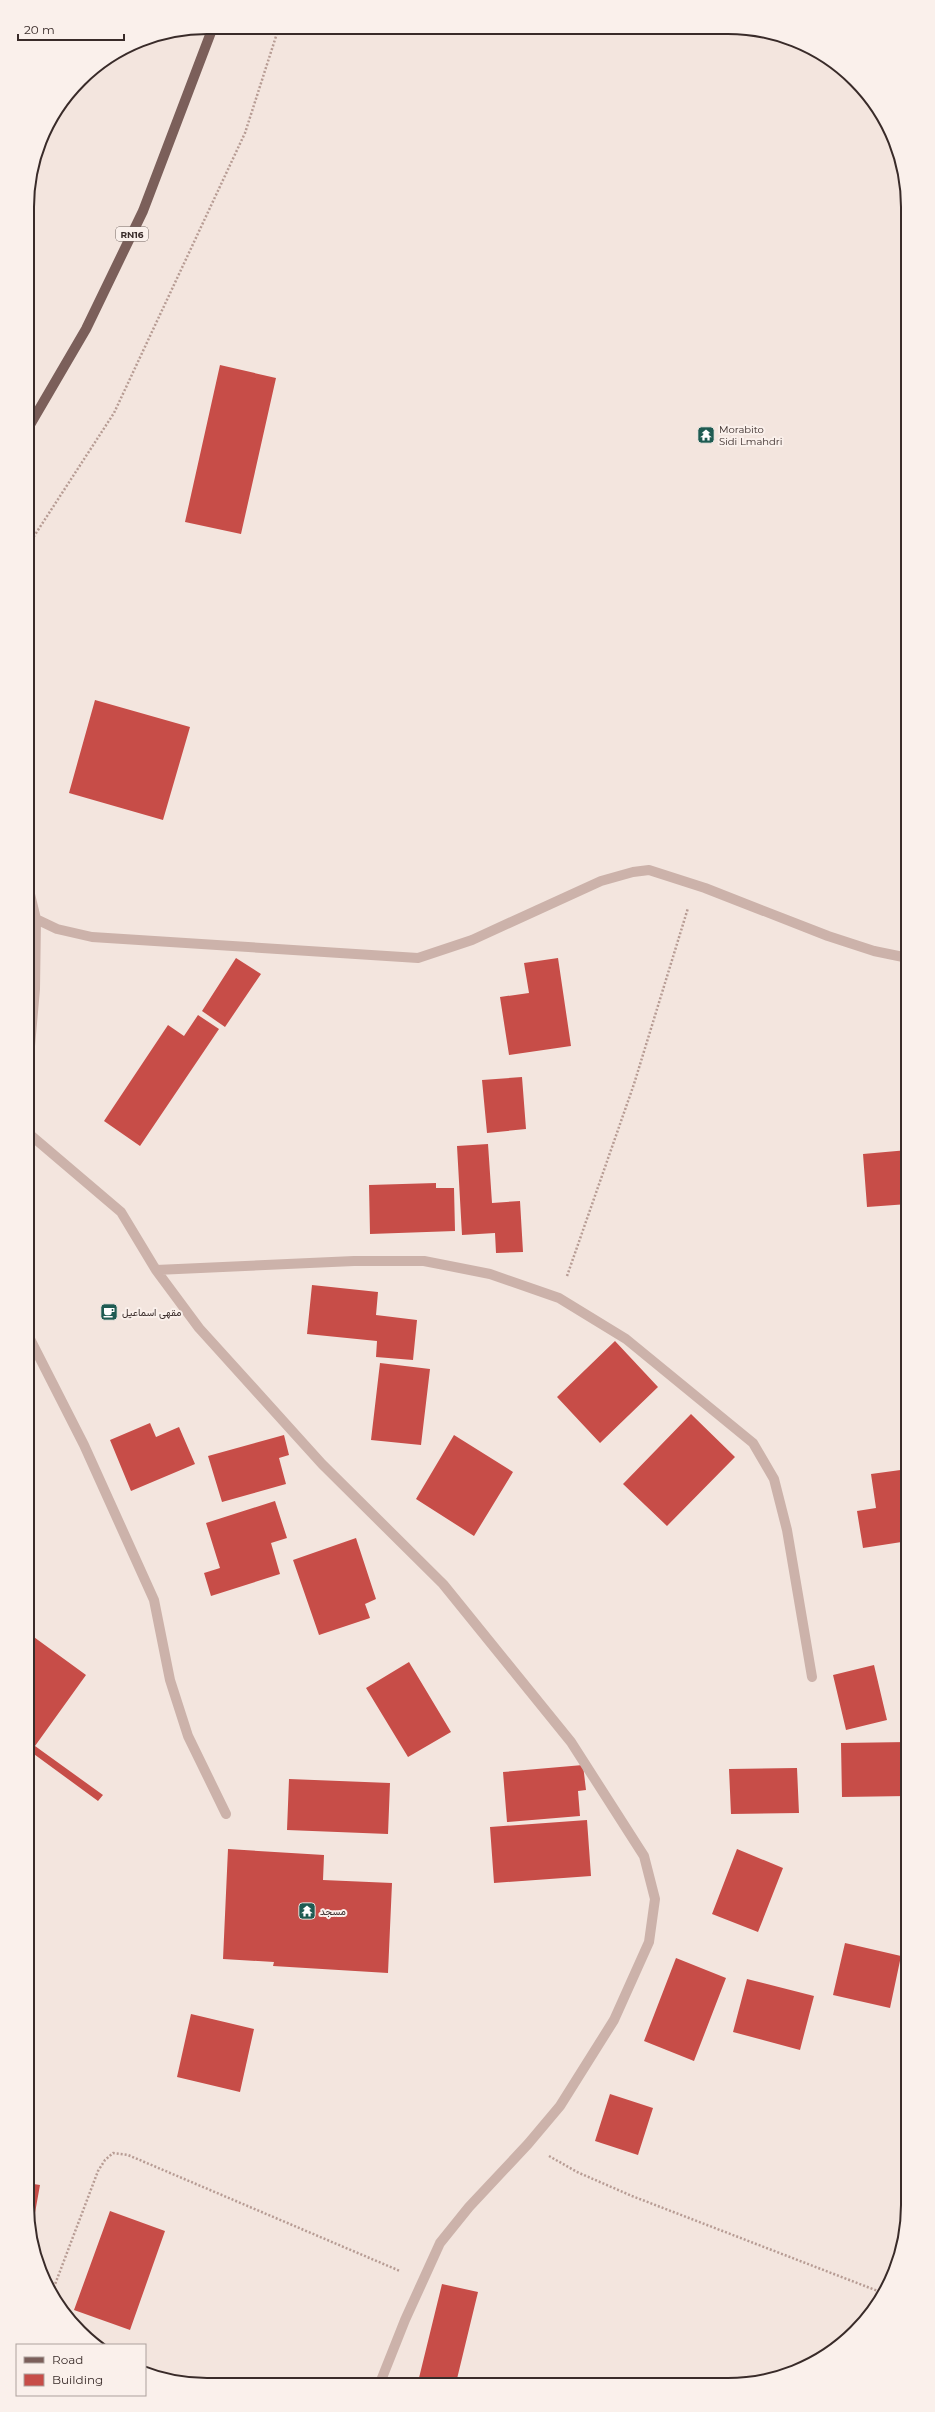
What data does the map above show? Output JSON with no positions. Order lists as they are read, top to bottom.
{
  "streets": {
    "main road": ["RN16"]
  },
  "places": {
    "temple": ["Morabito Sidi Lmahdri", "مسجد"],
    "cafe": ["مقهى اسماعيل"]
  },
  "legend": ["Road", "Building"],
  "scale_bar": "20 m"
}
